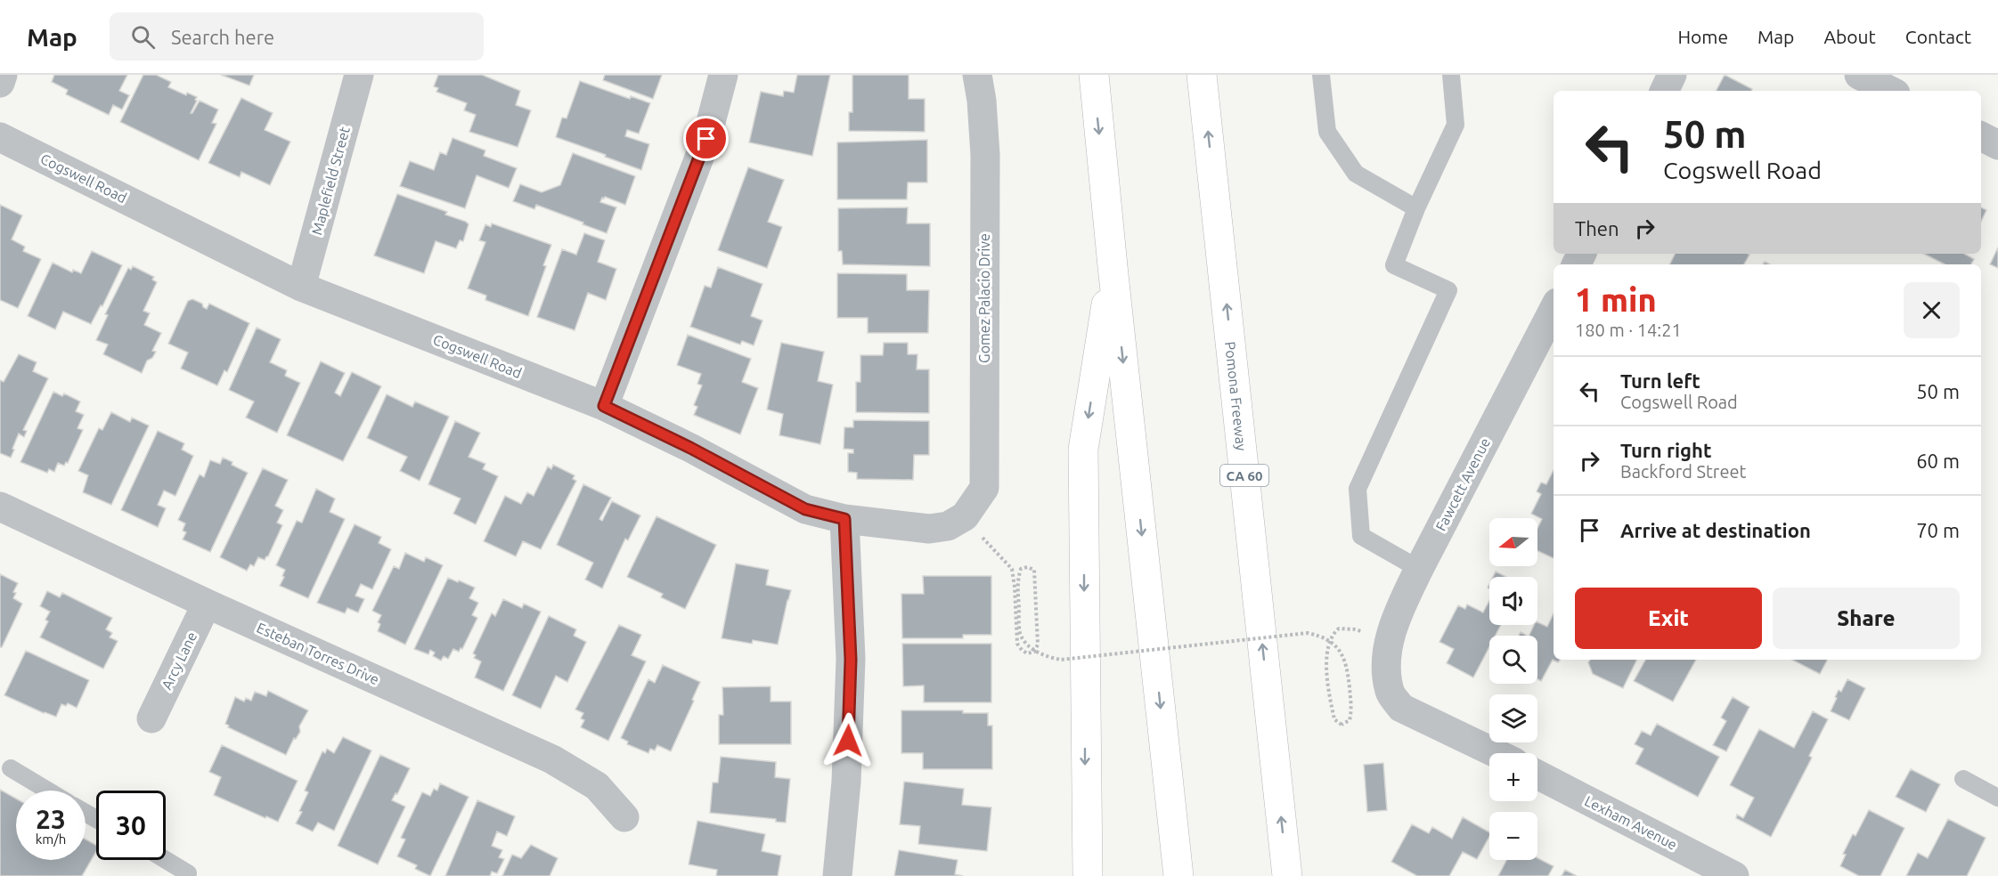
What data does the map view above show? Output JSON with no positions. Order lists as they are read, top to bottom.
{
  "streets": {
    "highway": ["Pomona Freeway", "CA 60"],
    "street": [
      "Cogswell Road",
      "Maplefield Street",
      "Gomez Palacio Drive",
      "Fawcett Avenue",
      "Esteban Torres Drive",
      "Arcy Lane",
      "Lexham Avenue"
    ]
  },
  "crossings": [
    ["Cogswell Road", "Maplefield Street"],
    ["Cogswell Road", "Gomez Palacio Drive"],
    ["Esteban Torres Drive", "Arcy Lane"]
  ],
  "north": "left",
  "page": {
    "header": "Map",
    "search": "Search here",
    "nav": [
      "Home",
      "Map",
      "About",
      "Contact"
    ],
    "turn": ["50 m", "Cogswell Road"],
    "then": "Then",
    "heading": ["1 min", "180 m · 14:21"],
    "list": [
      {
        "name": "Turn left",
        "note": "Cogswell Road",
        "value": "50 m"
      },
      {
        "name": "Turn right",
        "note": "Backford Street",
        "value": "60 m"
      },
      {
        "name": "Arrive at destination",
        "value": "70 m"
      }
    ],
    "map_buttons": ["+", "−"],
    "buttons": ["Exit", "Share"],
    "speed": "23 km/h",
    "limit": "30"
  }
}
